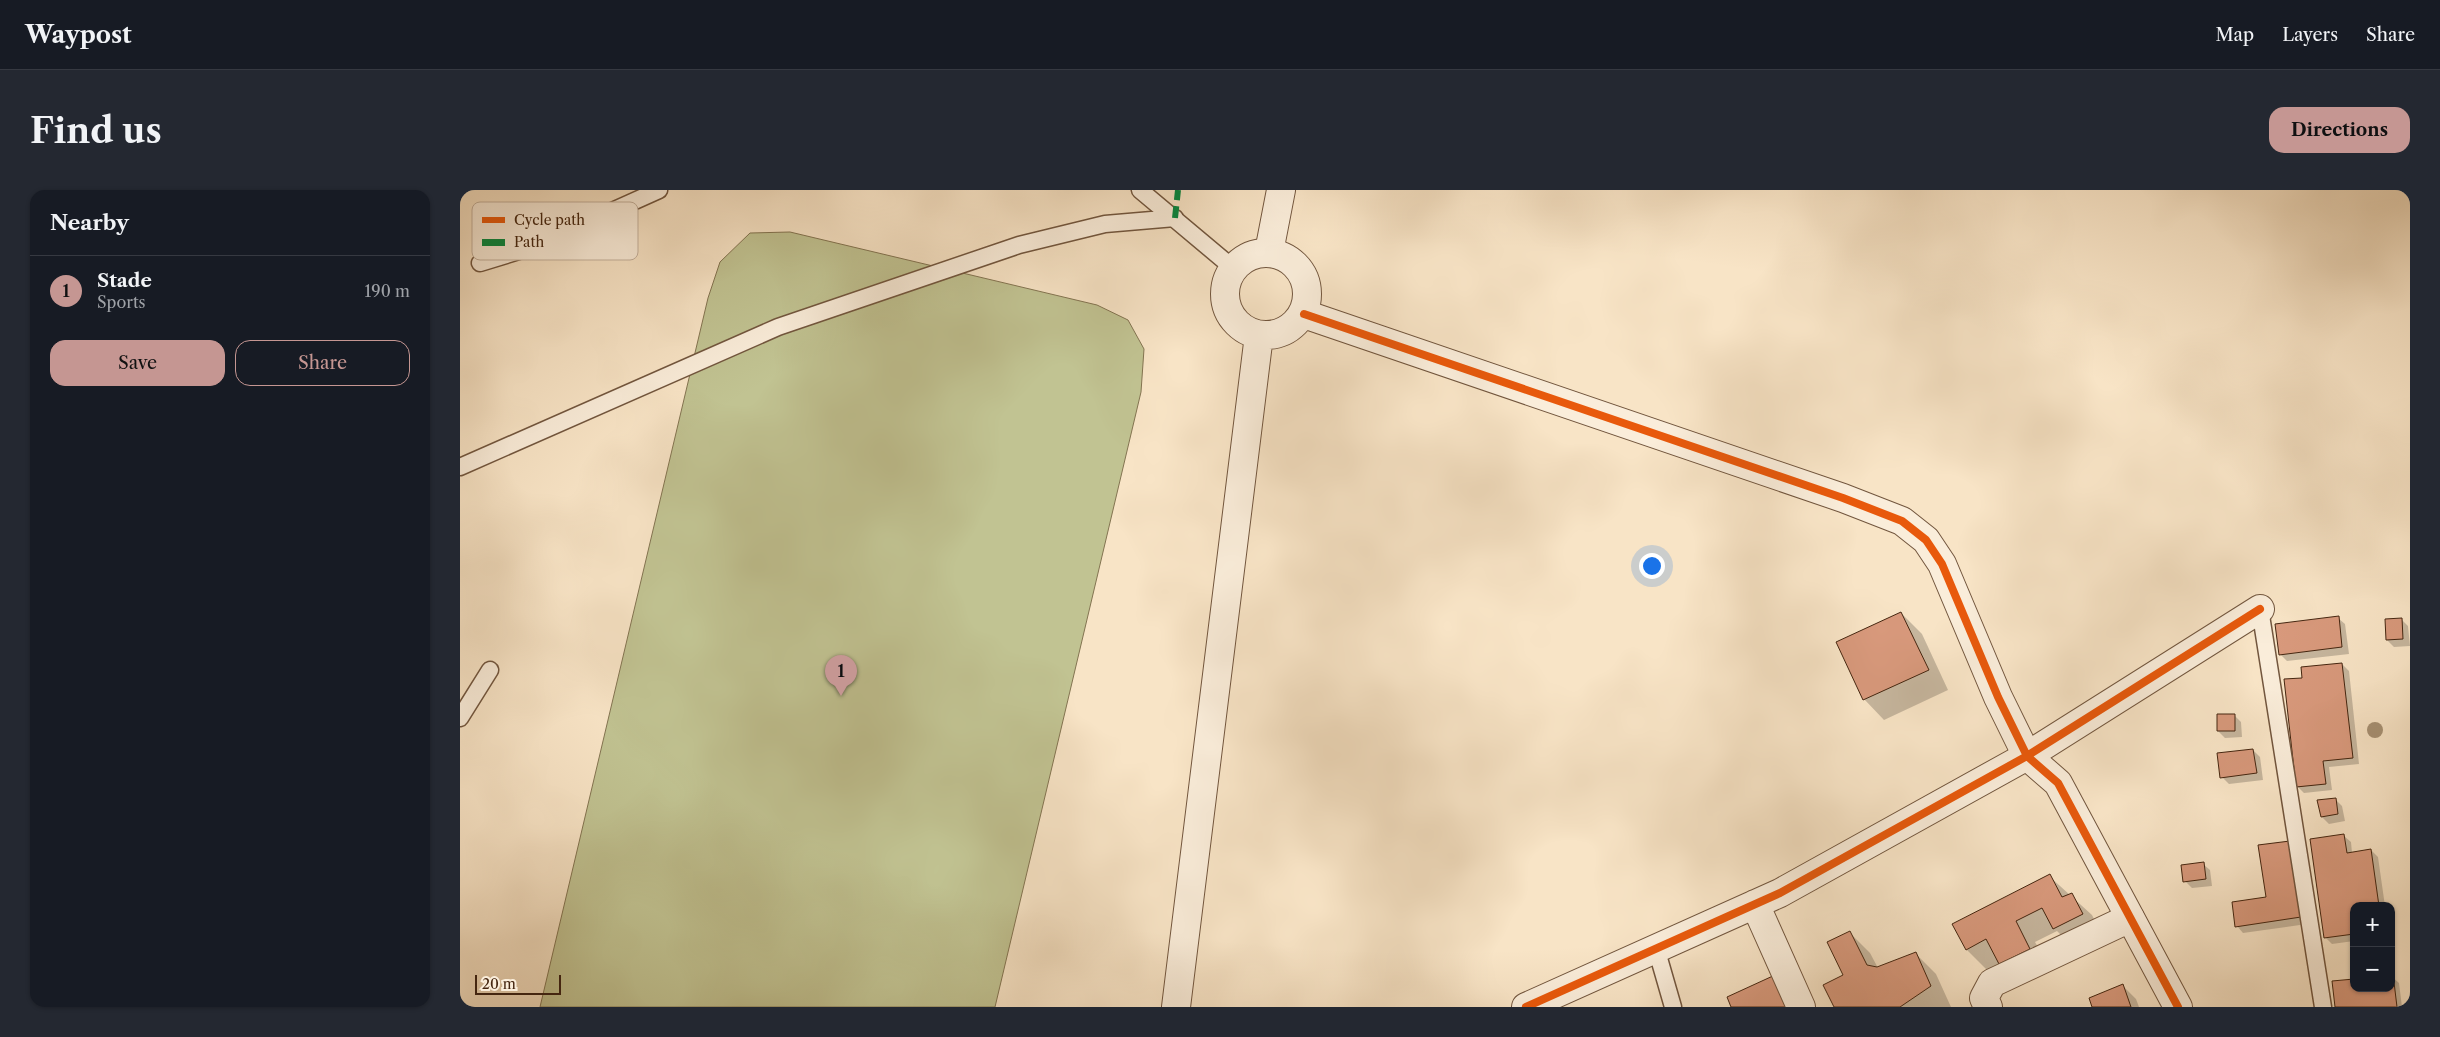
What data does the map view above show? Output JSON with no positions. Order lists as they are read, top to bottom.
{
  "legend": ["Cycle path", "Path"],
  "scale_bar": "20 m",
  "page": {
    "header": "Waypost",
    "nav": ["Map", "Layers", "Share"],
    "buttons": [
      "Directions",
      ["Save", "Share"]
    ],
    "title": "Find us",
    "heading": "Nearby",
    "list": [
      {
        "mark": "1",
        "name": "Stade",
        "note": "Sports",
        "value": "190 m"
      }
    ],
    "pins": "1",
    "map_buttons": ["+", "−"],
    "scale": "20 m"
  }
}
